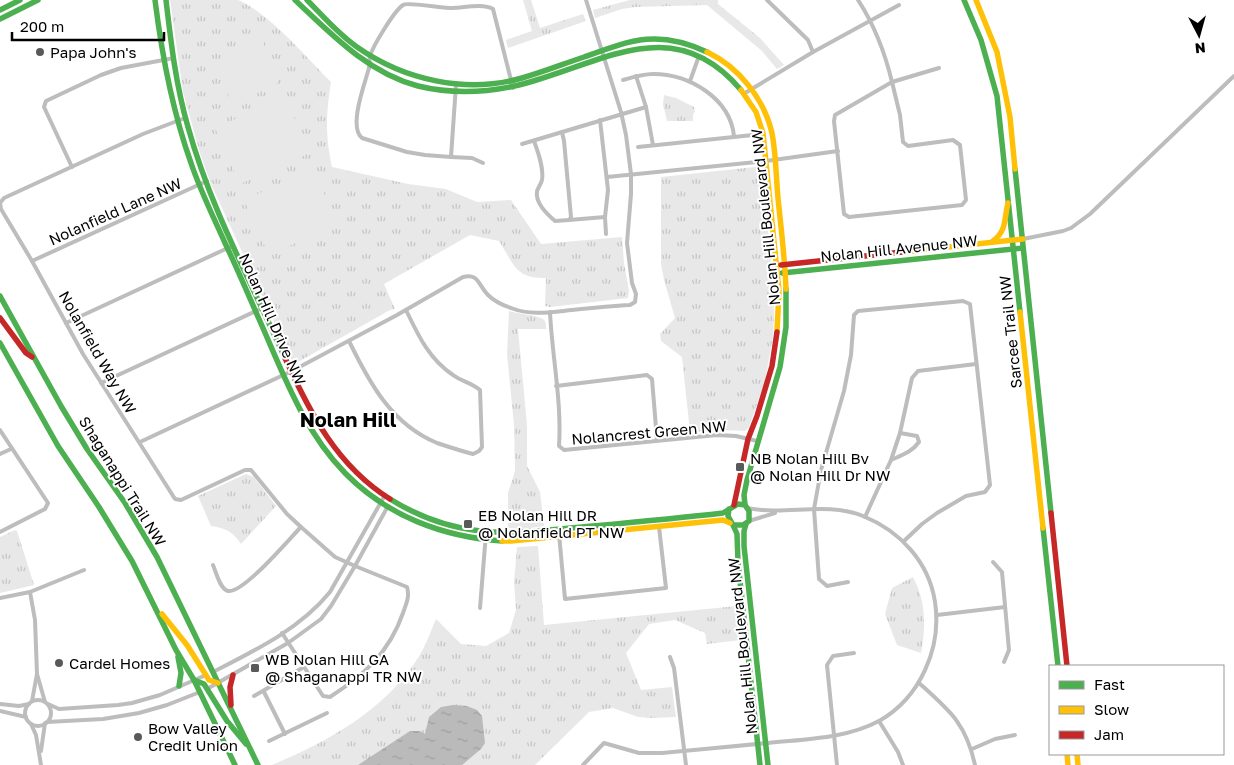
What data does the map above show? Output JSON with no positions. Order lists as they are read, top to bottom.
{
  "streets": {
    "street": [
      "Nolanfield Lane NW",
      "Nolan Hill Boulevard NW",
      "Nolan Hill Avenue NW",
      "Nolan Hill Drive NW",
      "Sarcee Trail NW",
      "Nolanfield Way NW",
      "Nolancrest Green NW",
      "Shaganappi Trail NW"
    ]
  },
  "crossings": [
    ["Nolanfield Lane NW", "Nolan Hill Drive NW"],
    ["Nolanfield Lane NW", "Nolanfield Way NW"],
    ["Nolan Hill Boulevard NW", "Nolan Hill Avenue NW"],
    ["Nolan Hill Boulevard NW", "Nolan Hill Drive NW"],
    ["Nolan Hill Boulevard NW", "Nolancrest Green NW"],
    ["Nolan Hill Avenue NW", "Sarcee Trail NW"],
    ["Nolan Hill Drive NW", "Nolanfield Way NW"]
  ],
  "districts": ["Nolan Hill"],
  "places": {
    "other": ["Papa John's", "Cardel Homes", "Bow Valley Credit Union"],
    "transit": ["NB Nolan Hill Bv @ Nolan Hill Dr NW", "EB Nolan Hill DR @ Nolanfield PT NW", "WB Nolan Hill GA @ Shaganappi TR NW"]
  },
  "legend": ["Fast", "Slow", "Jam"],
  "scale_bar": "200 m",
  "north": "bottom"
}
